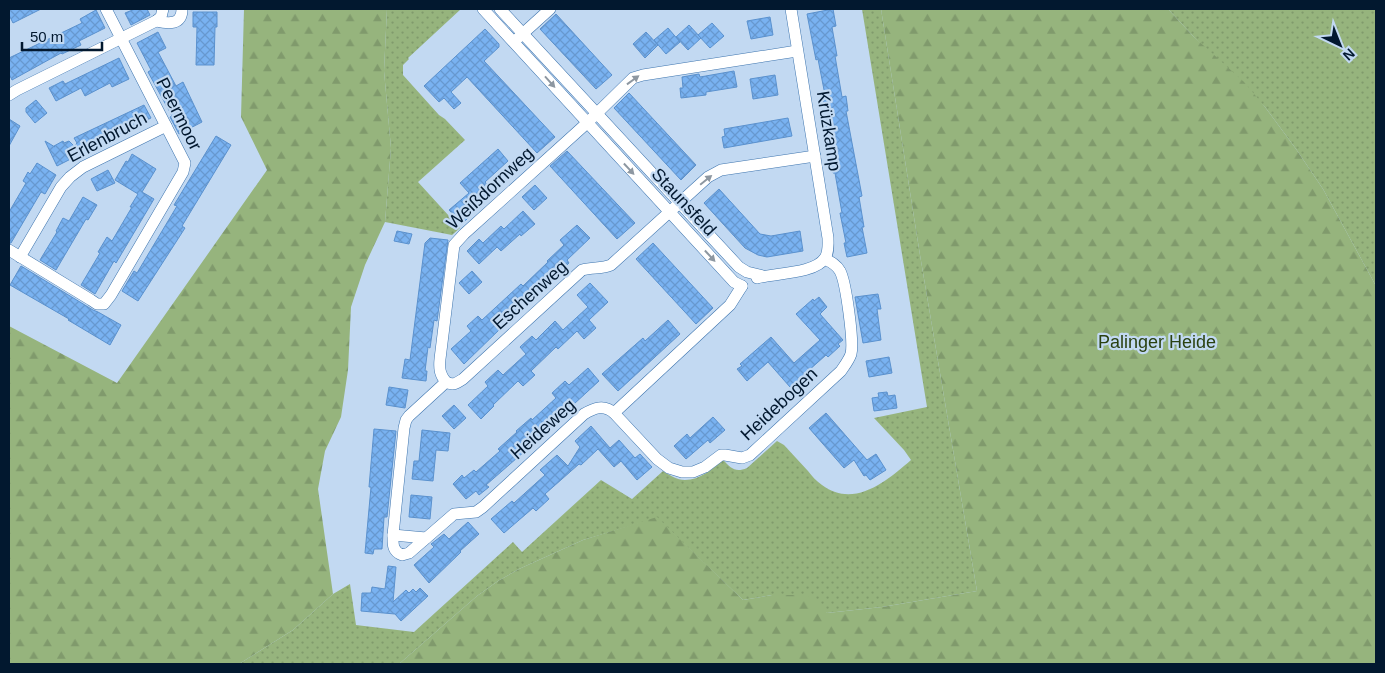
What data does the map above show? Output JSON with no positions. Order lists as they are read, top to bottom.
{
  "streets": {
    "street": [
      "Peermoor",
      "Krüzkamp",
      "Erlenbruch",
      "Weißdornweg",
      "Staunsfeld",
      "Eschenweg",
      "Heidebogen",
      "Heideweg"
    ]
  },
  "crossings": [
    ["Peermoor", "Erlenbruch"],
    ["Krüzkamp", "Staunsfeld"],
    ["Krüzkamp", "Eschenweg"],
    ["Krüzkamp", "Heidebogen"],
    ["Weißdornweg", "Staunsfeld"],
    ["Weißdornweg", "Eschenweg"],
    ["Staunsfeld", "Eschenweg"],
    ["Staunsfeld", "Heidebogen"],
    ["Eschenweg", "Heideweg"],
    ["Heidebogen", "Heideweg"]
  ],
  "parks": ["Palinger Heide"],
  "scale_bar": "50 m",
  "north": "bottom right"
}
